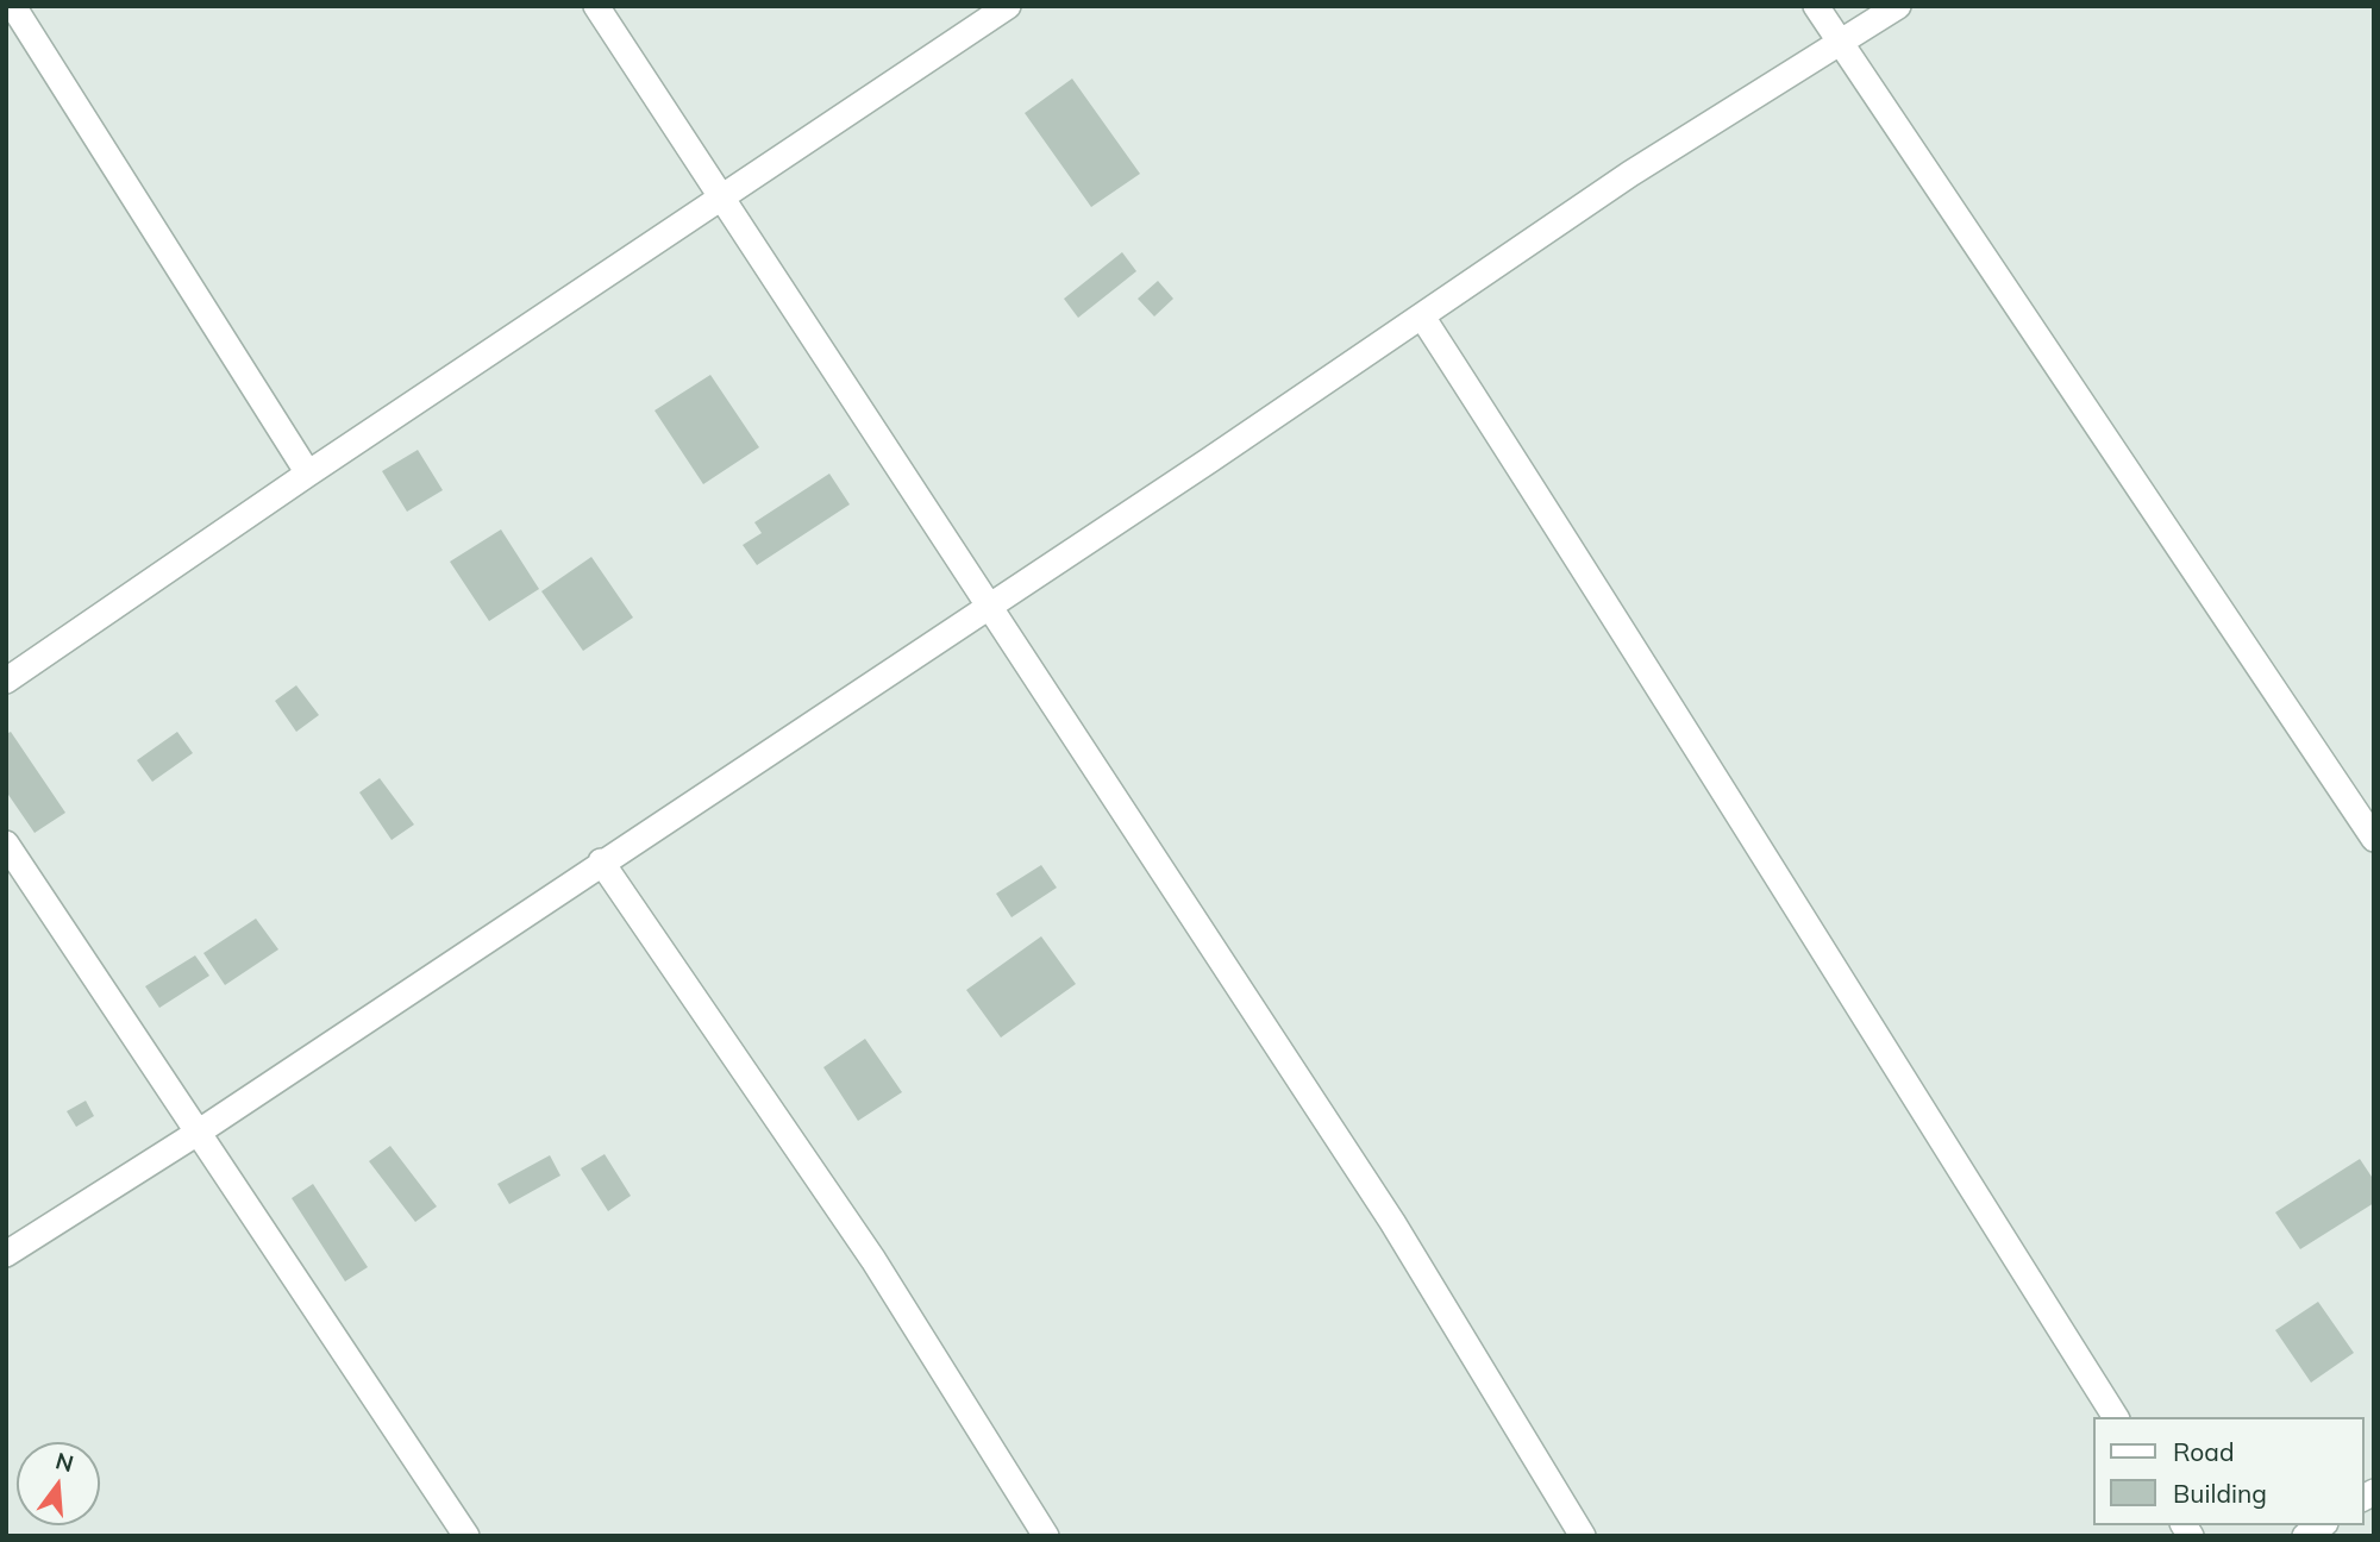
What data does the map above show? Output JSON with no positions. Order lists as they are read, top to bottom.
{
  "legend": ["Road", "Building"],
  "north": "top"
}
